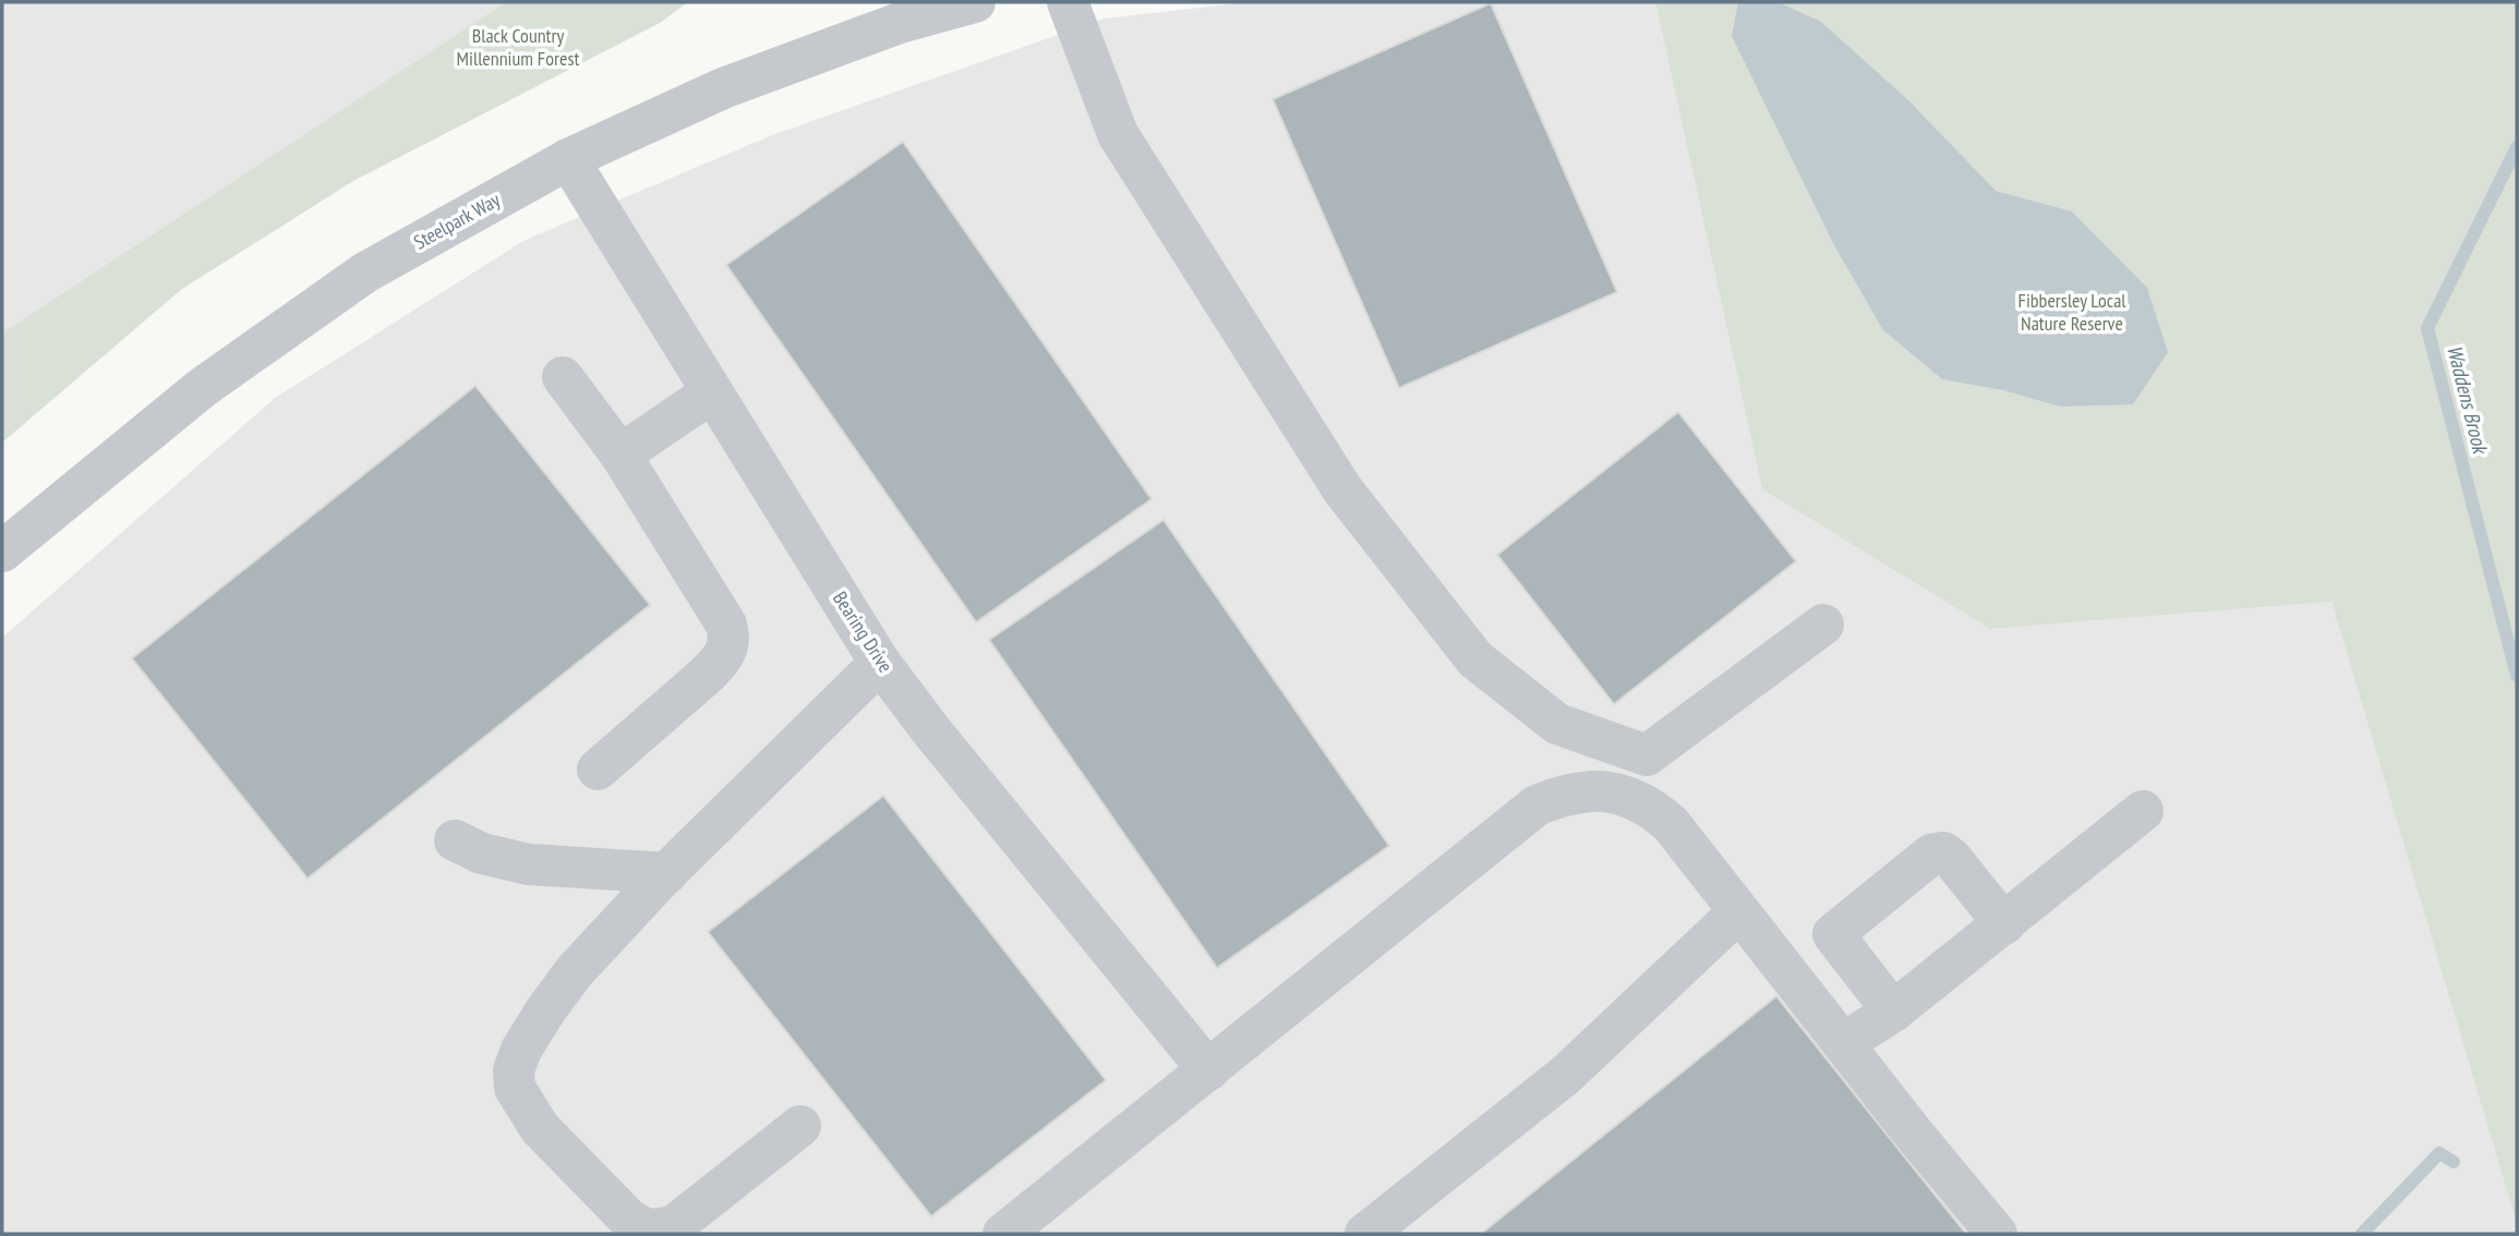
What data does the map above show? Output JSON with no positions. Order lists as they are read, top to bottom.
{
  "streets": {
    "street": ["Steelpark Way", "Bearing Drive"]
  },
  "crossings": [
    ["Steelpark Way", "Bearing Drive"]
  ],
  "water": ["Waddens Brook"],
  "parks": ["Black Country Millennium Forest", "Fibbersley Local Nature Reserve"]
}
